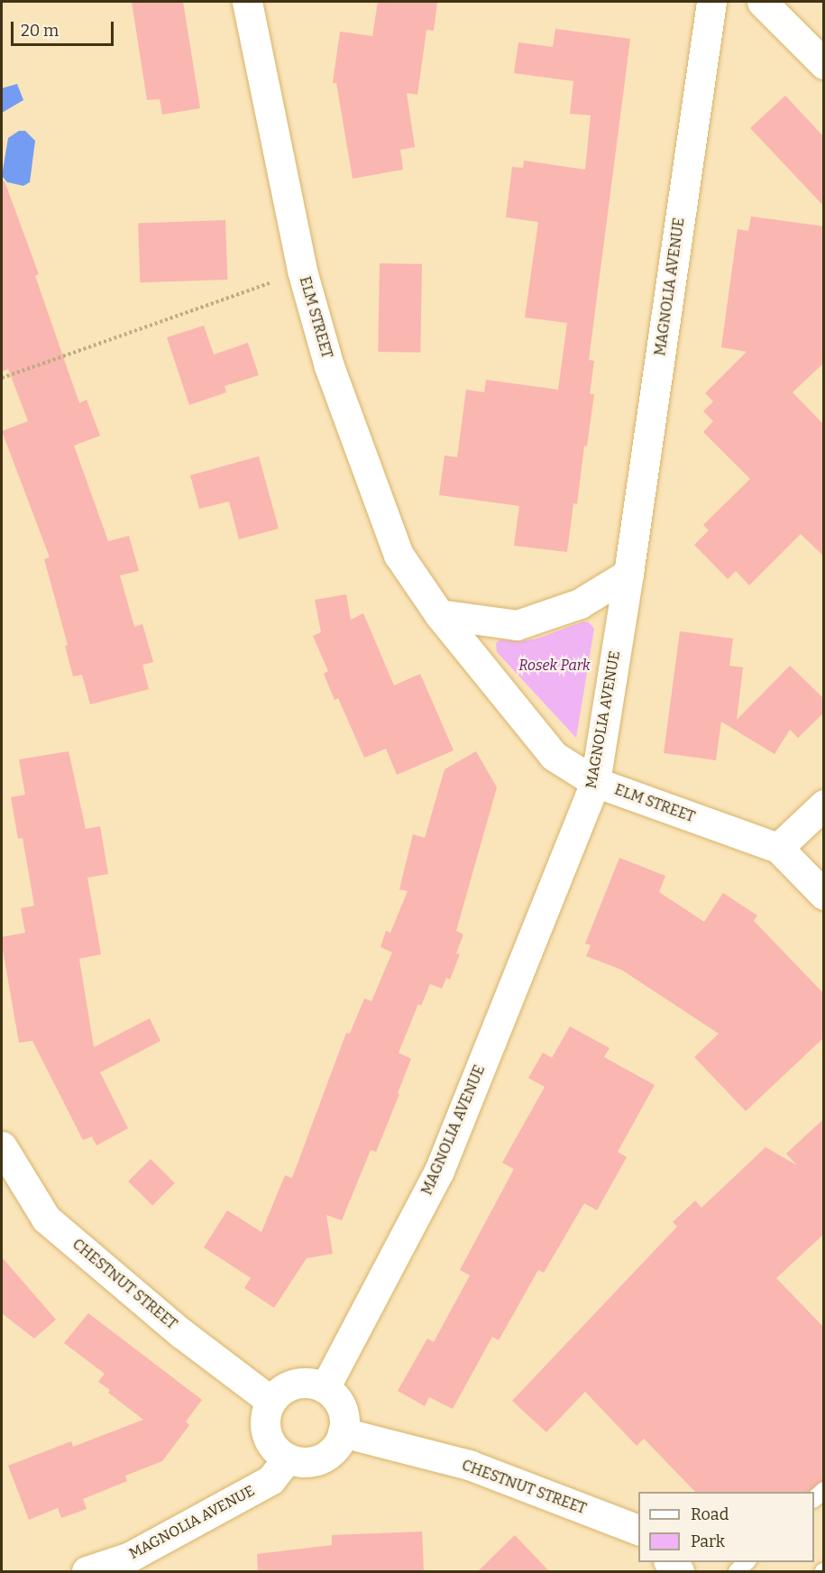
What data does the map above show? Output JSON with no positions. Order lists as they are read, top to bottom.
{
  "streets": {
    "street": ["MAGNOLIA AVENUE", "ELM STREET", "CHESTNUT STREET"]
  },
  "crossings": [
    ["MAGNOLIA AVENUE", "ELM STREET"],
    ["MAGNOLIA AVENUE", "CHESTNUT STREET"]
  ],
  "parks": ["Rosek Park"],
  "legend": ["Road", "Park"],
  "scale_bar": "20 m"
}
